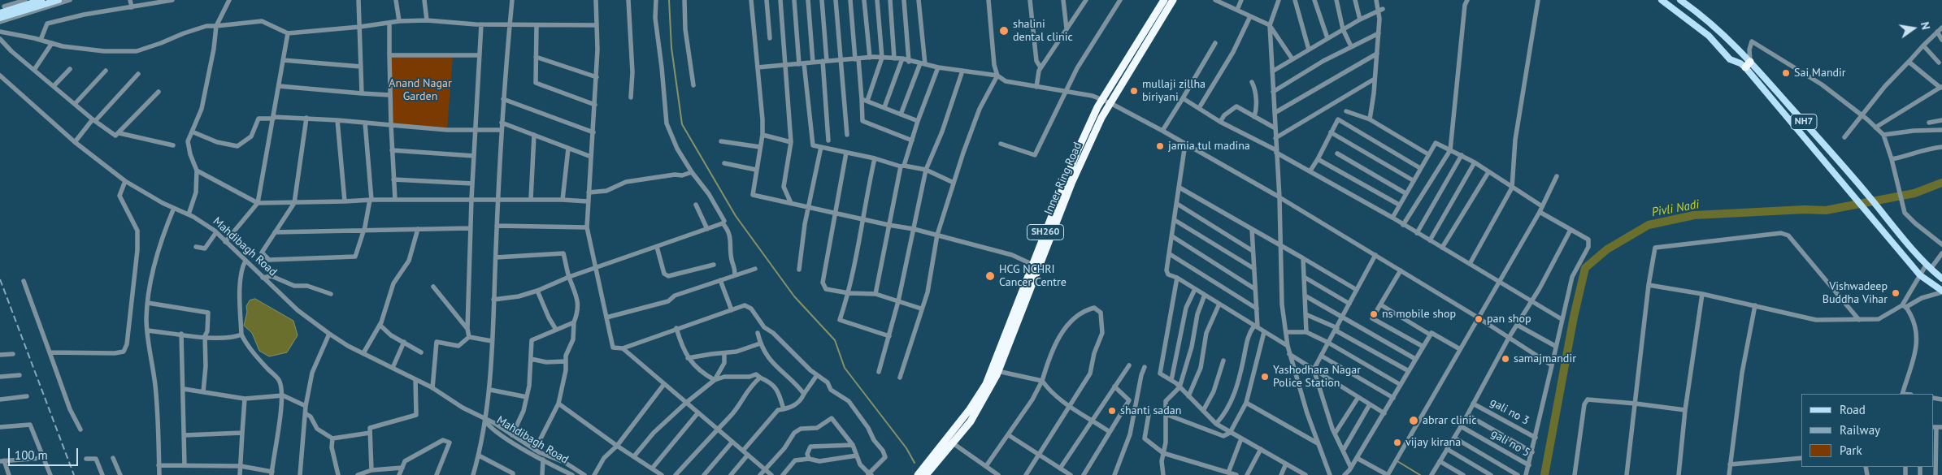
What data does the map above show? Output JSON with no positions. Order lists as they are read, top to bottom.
{
  "streets": {
    "highway": ["Inner Ring Road", "SH260"],
    "main road": ["NH7"],
    "street": ["Mahdibagh Road", "gali no 3", "gali no 5"]
  },
  "crossings": [
    ["Inner Ring Road", "SH260"]
  ],
  "water": ["Pivli Nadi"],
  "parks": ["Anand Nagar Garden"],
  "places": [
    "shalini dental clinic",
    "Sai Mandir",
    "mullaji zillha biriyani",
    "jamia tul madina",
    "HCG NCHRI Cancer Centre",
    "Vishwadeep Buddha Vihar",
    "ns mobile shop",
    "pan shop",
    "samajmandir",
    "Yashodhara Nagar Police Station",
    "shanti sadan",
    "abrar clinic",
    "vijay kirana"
  ],
  "legend": ["Road", "Railway", "Park"],
  "scale_bar": "100 m",
  "north": "right"
}
